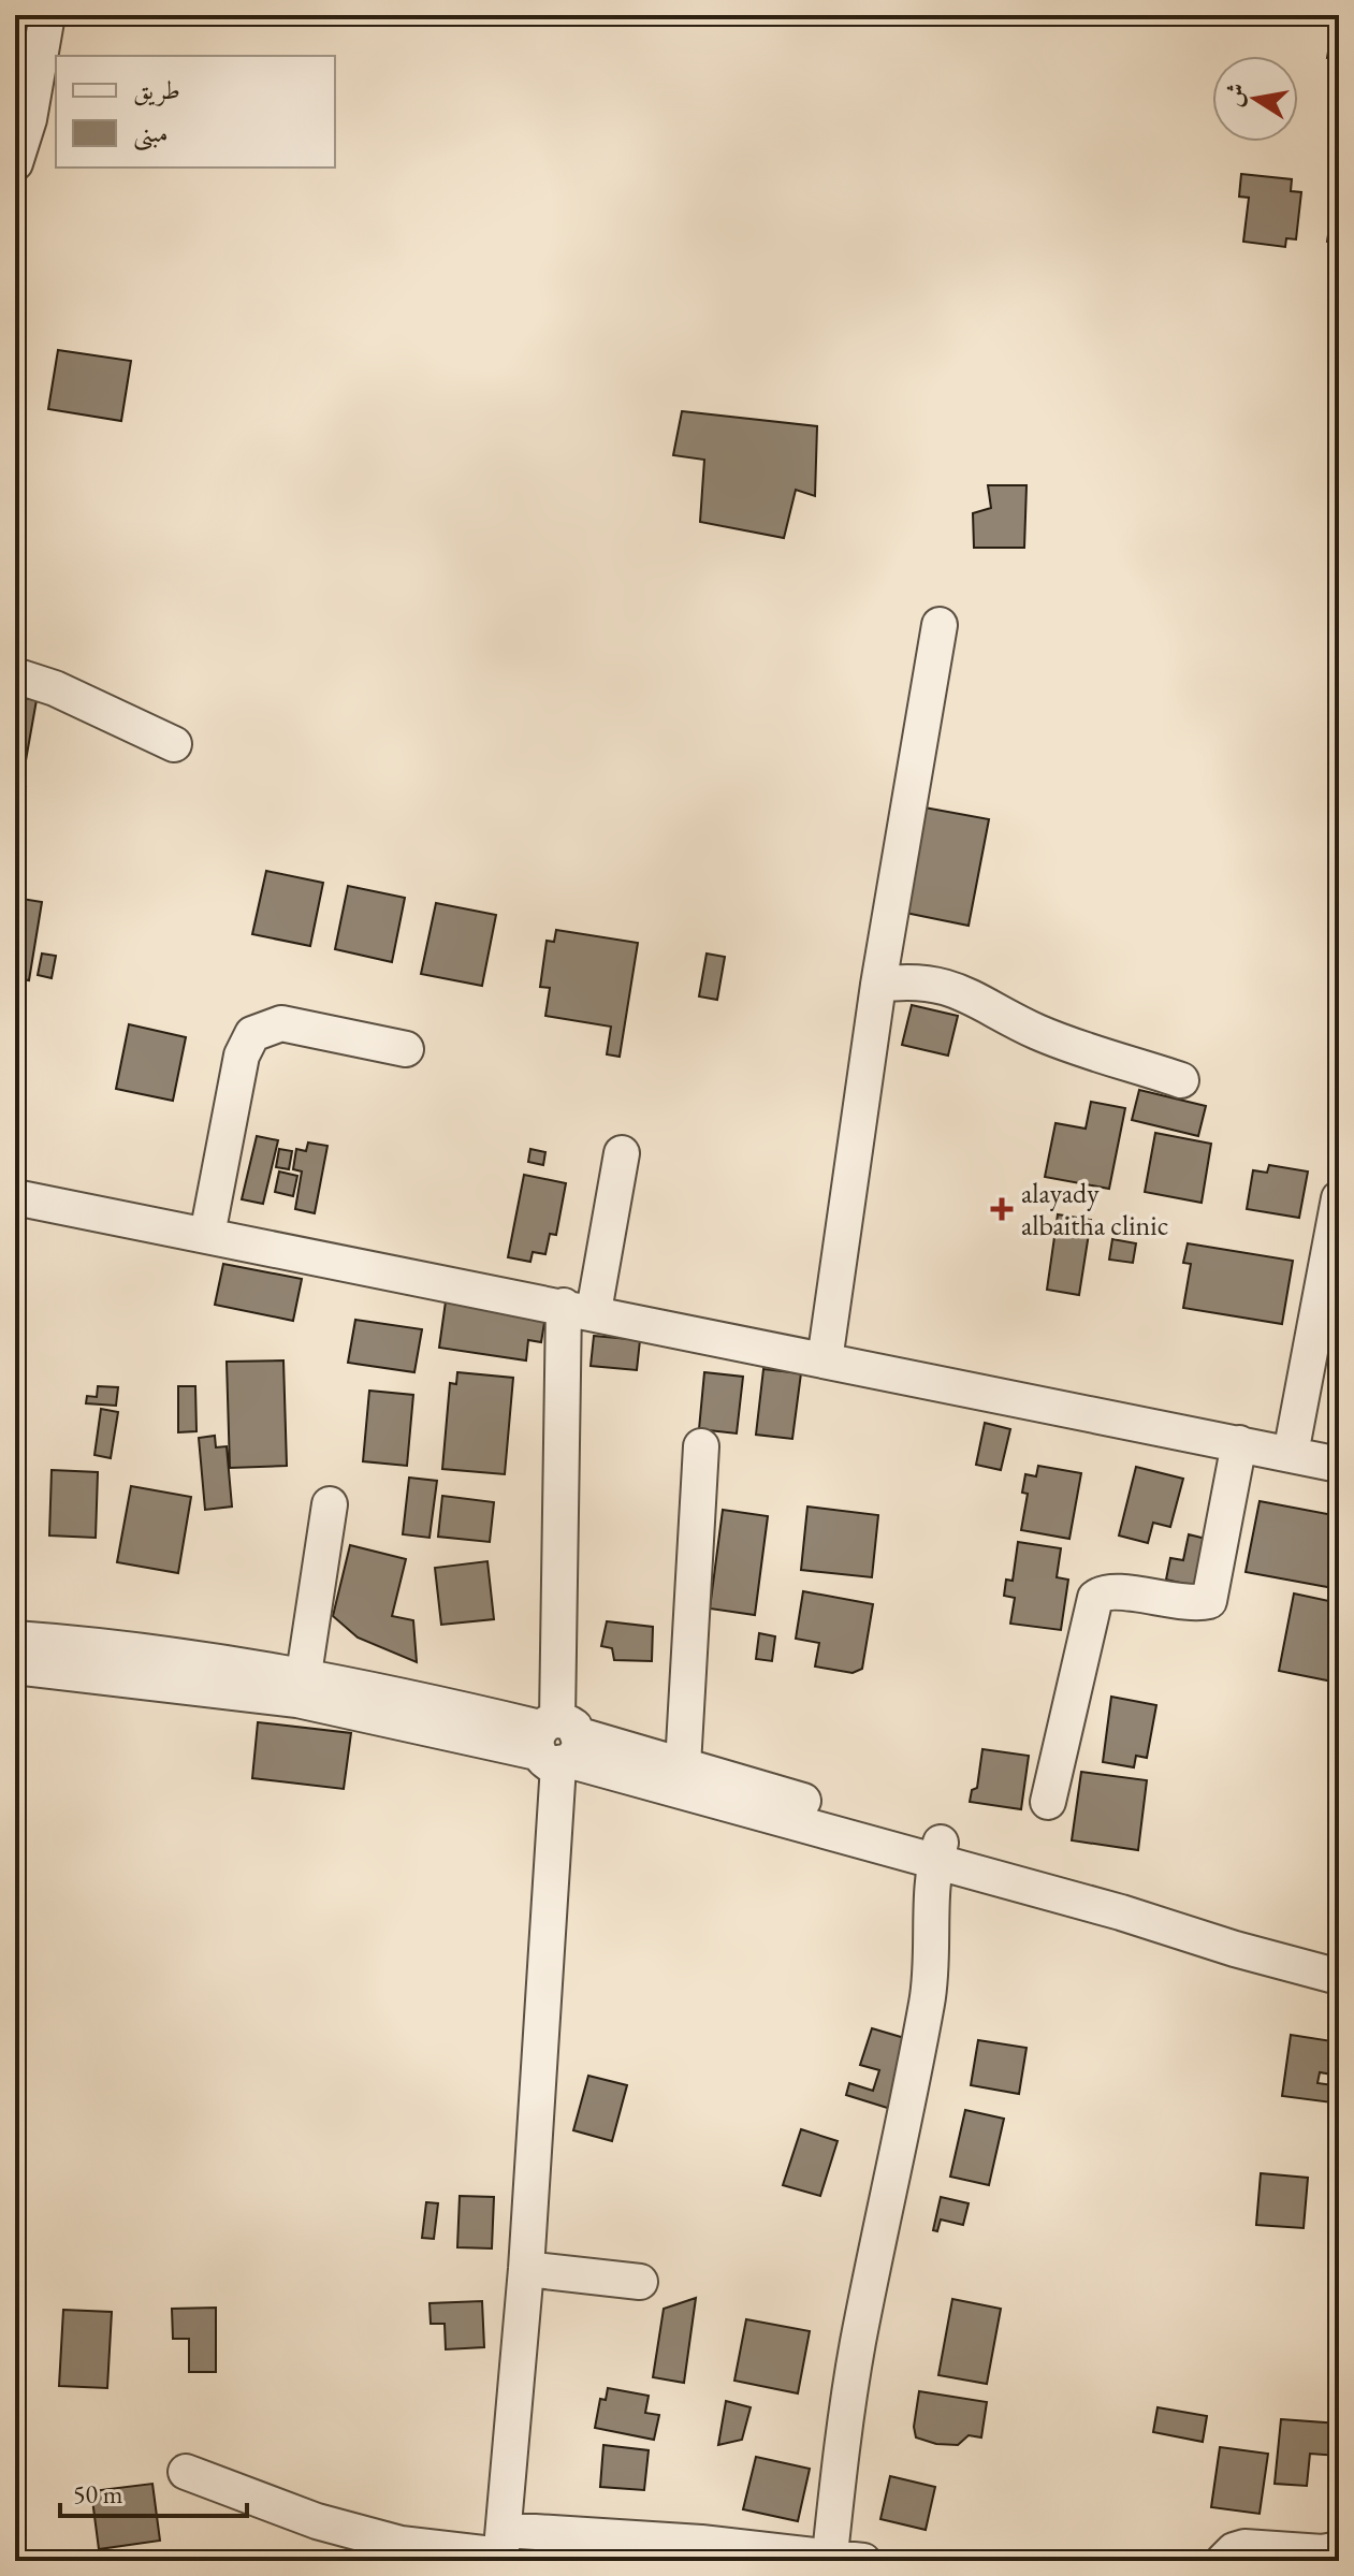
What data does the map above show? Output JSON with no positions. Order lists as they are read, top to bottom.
{
  "places": {
    "health": ["alayady albaitha clinic"]
  },
  "legend": ["طريق", "مبنى"],
  "scale_bar": "50 m",
  "north": "left"
}
